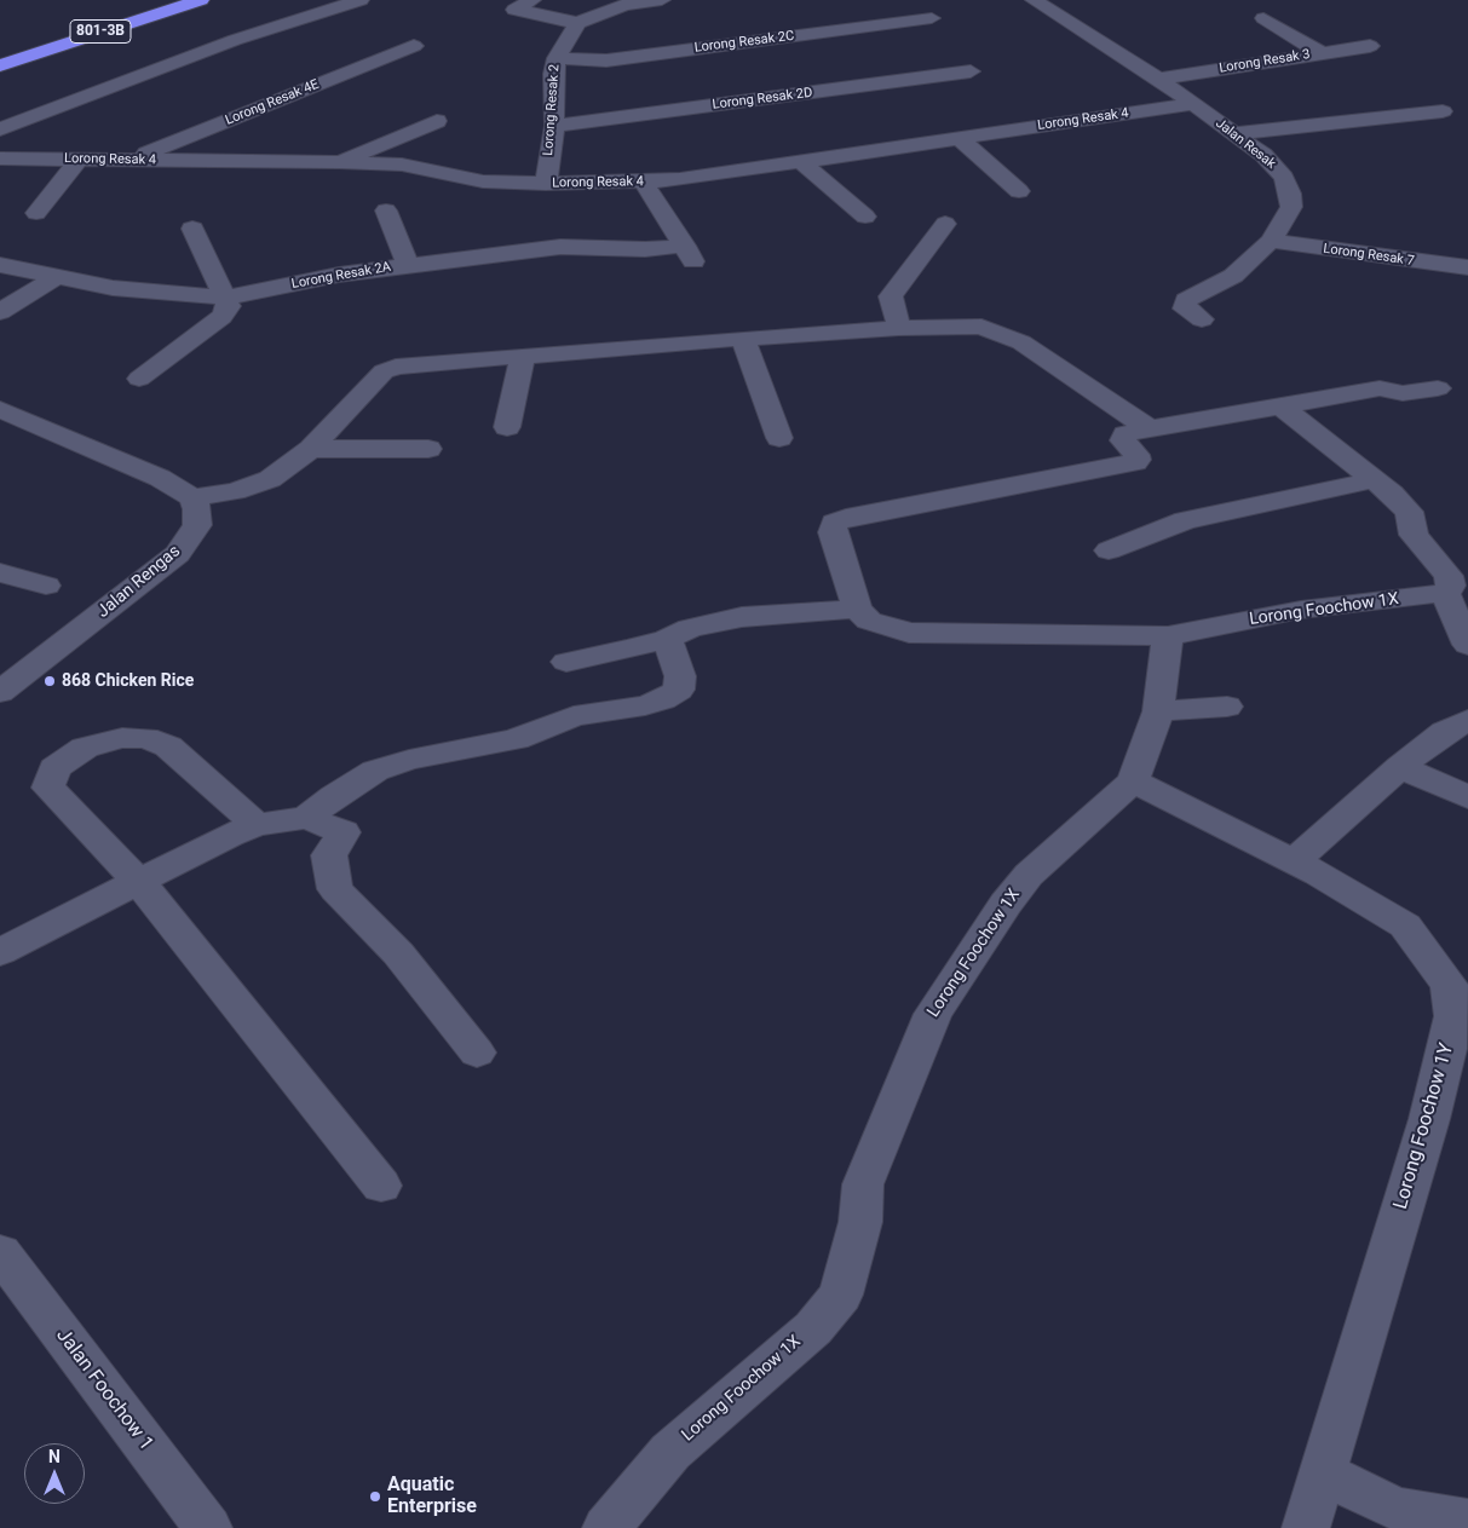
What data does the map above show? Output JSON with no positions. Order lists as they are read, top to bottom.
{
  "streets": {
    "highway": ["801-3B"],
    "street": [
      "Lorong Resak 2C",
      "Lorong Resak 3",
      "Lorong Resak 2D",
      "Lorong Resak 4E",
      "Lorong Resak 2",
      "Lorong Resak 4",
      "Jalan Resak",
      "Lorong Resak 7",
      "Lorong Resak 2A",
      "Jalan Rengas",
      "Lorong Foochow 1X",
      "Lorong Foochow 1Y",
      "Jalan Foochow 1"
    ]
  },
  "crossings": [
    ["Lorong Resak 2C", "Lorong Resak 2"],
    ["Lorong Resak 3", "Jalan Resak"],
    ["Lorong Resak 2D", "Lorong Resak 2"],
    ["Lorong Resak 4E", "Lorong Resak 4"],
    ["Lorong Resak 2", "Lorong Resak 4"],
    ["Lorong Resak 4", "Jalan Resak"],
    ["Lorong Resak 4", "Lorong Resak 2A"],
    ["Jalan Resak", "Lorong Resak 7"],
    ["Lorong Foochow 1X", "Lorong Foochow 1Y"]
  ],
  "places": ["868 Chicken Rice", "Aquatic Enterprise"],
  "north": "top"
}
